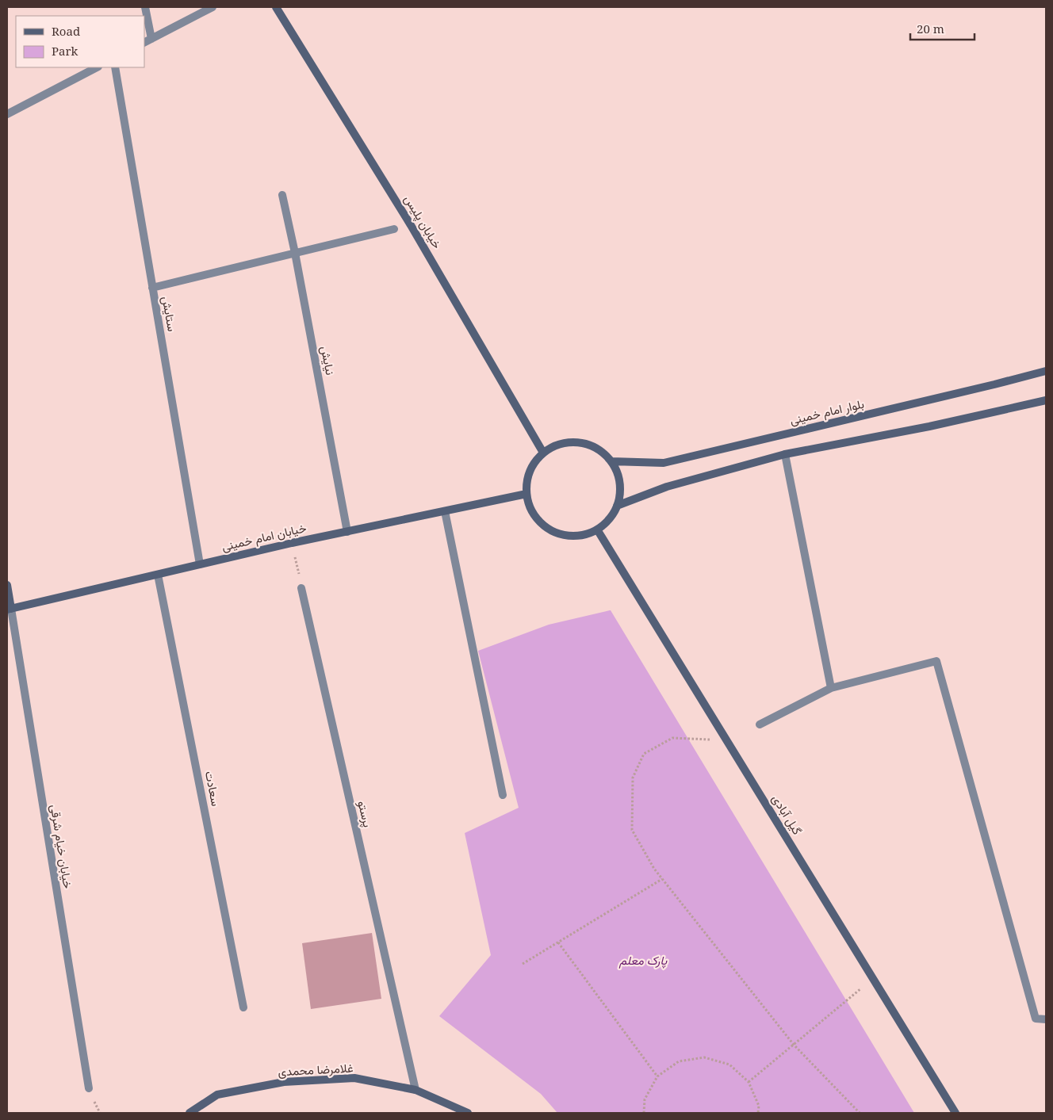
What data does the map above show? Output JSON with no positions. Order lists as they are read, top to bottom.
{
  "streets": {
    "main road": [
      "خیابان پلیس",
      "بلوار امام خمینی",
      "خیابان امام خمینی",
      "گیل آبادی",
      "غلامرضا محمدی"
    ],
    "street": [
      "ستایش",
      "نیایش",
      "سعادت",
      "پرستو",
      "خیابان خیام شرقی"
    ]
  },
  "crossings": [
    ["خیابان پلیس", "بلوار امام خمینی"],
    ["خیابان پلیس", "خیابان امام خمینی"],
    ["خیابان پلیس", "گیل آبادی"],
    ["ستایش", "خیابان امام خمینی"],
    ["نیایش", "خیابان امام خمینی"],
    ["بلوار امام خمینی", "خیابان امام خمینی"],
    ["بلوار امام خمینی", "گیل آبادی"],
    ["خیابان امام خمینی", "سعادت"],
    ["خیابان امام خمینی", "گیل آبادی"],
    ["خیابان امام خمینی", "خیابان خیام شرقی"],
    ["پرستو", "غلامرضا محمدی"]
  ],
  "parks": ["پارک معلم"],
  "legend": ["Road", "Park"],
  "scale_bar": "20 m"
}
